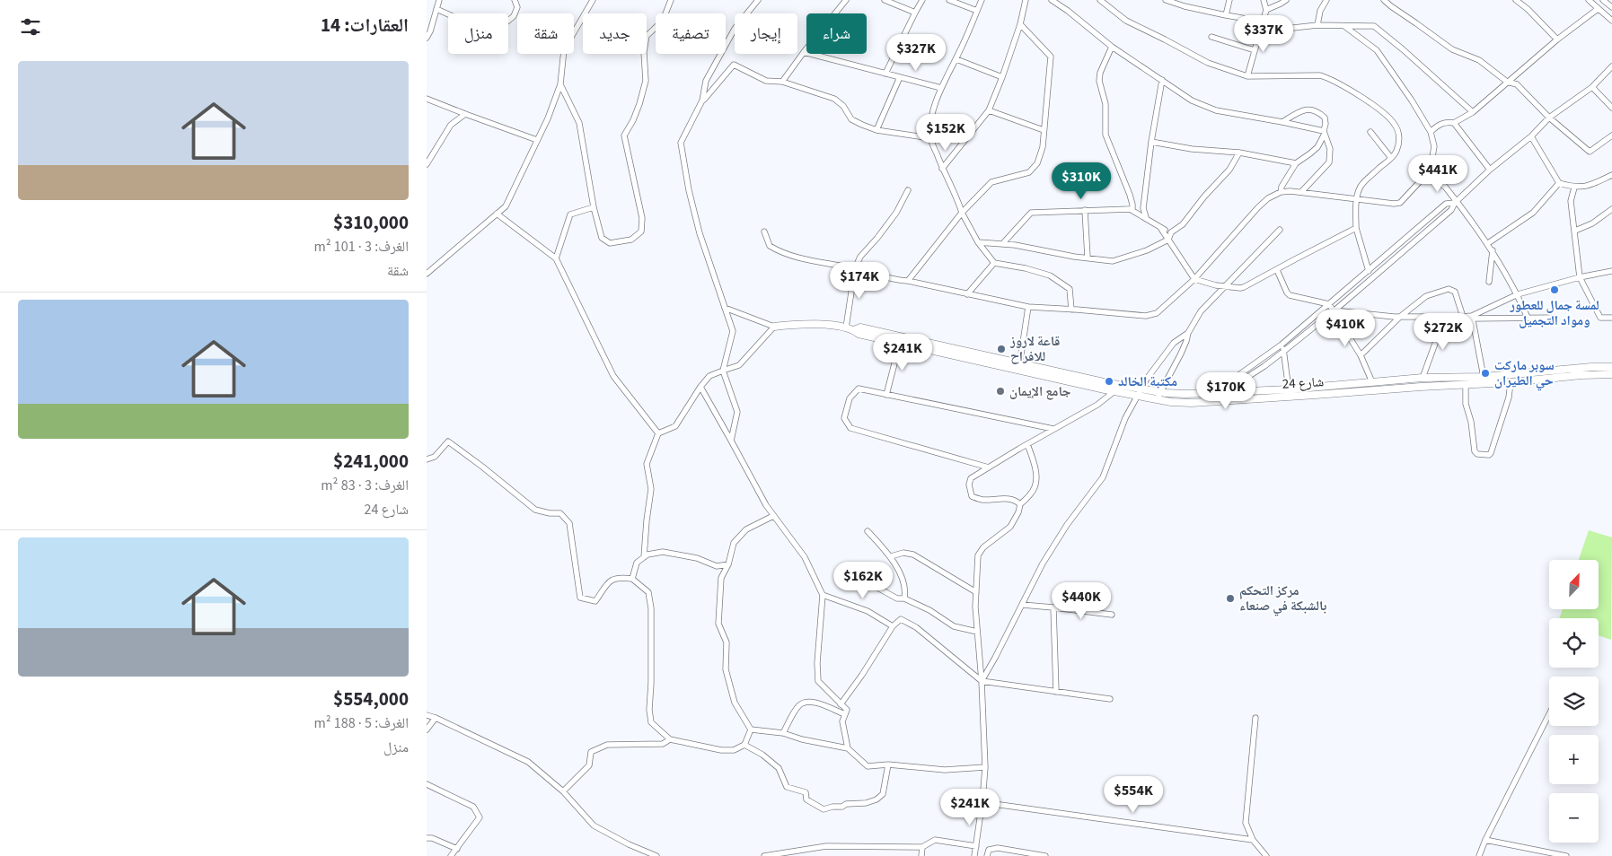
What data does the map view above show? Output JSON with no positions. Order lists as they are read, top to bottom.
{
  "streets": {
    "street": ["شارع 24"]
  },
  "places": [
    "لمسة جمال للعطور ومواد التجميل",
    "قاعة لاروز للافراح",
    "سوبر ماركت حي الطيران",
    "مكتبة الخالد",
    "جامع الإيمان",
    "مركز التحكم بالشبكة في صنعاء"
  ],
  "north": "top right",
  "page": {
    "heading": "العقارات: 14",
    "chip": [
      "شراء",
      "إيجار",
      "تصفية",
      "جديد",
      "شقة",
      "منزل"
    ],
    "price": [
      "$337K",
      "$327K",
      "$152K",
      "$441K",
      "$310K",
      "$174K",
      "$410K",
      "$272K",
      "$241K",
      "$170K",
      "$162K",
      "$440K",
      "$554K",
      "$241K"
    ],
    "list": [
      {
        "name": "$310,000",
        "note": "الغرف: 3 · 101 m² · شقة"
      },
      {
        "name": "$241,000",
        "note": "الغرف: 3 · 83 m² · شارع 24"
      },
      {
        "name": "$554,000",
        "note": "الغرف: 5 · 188 m² · منزل"
      }
    ],
    "map_buttons": ["+", "−"]
  }
}
